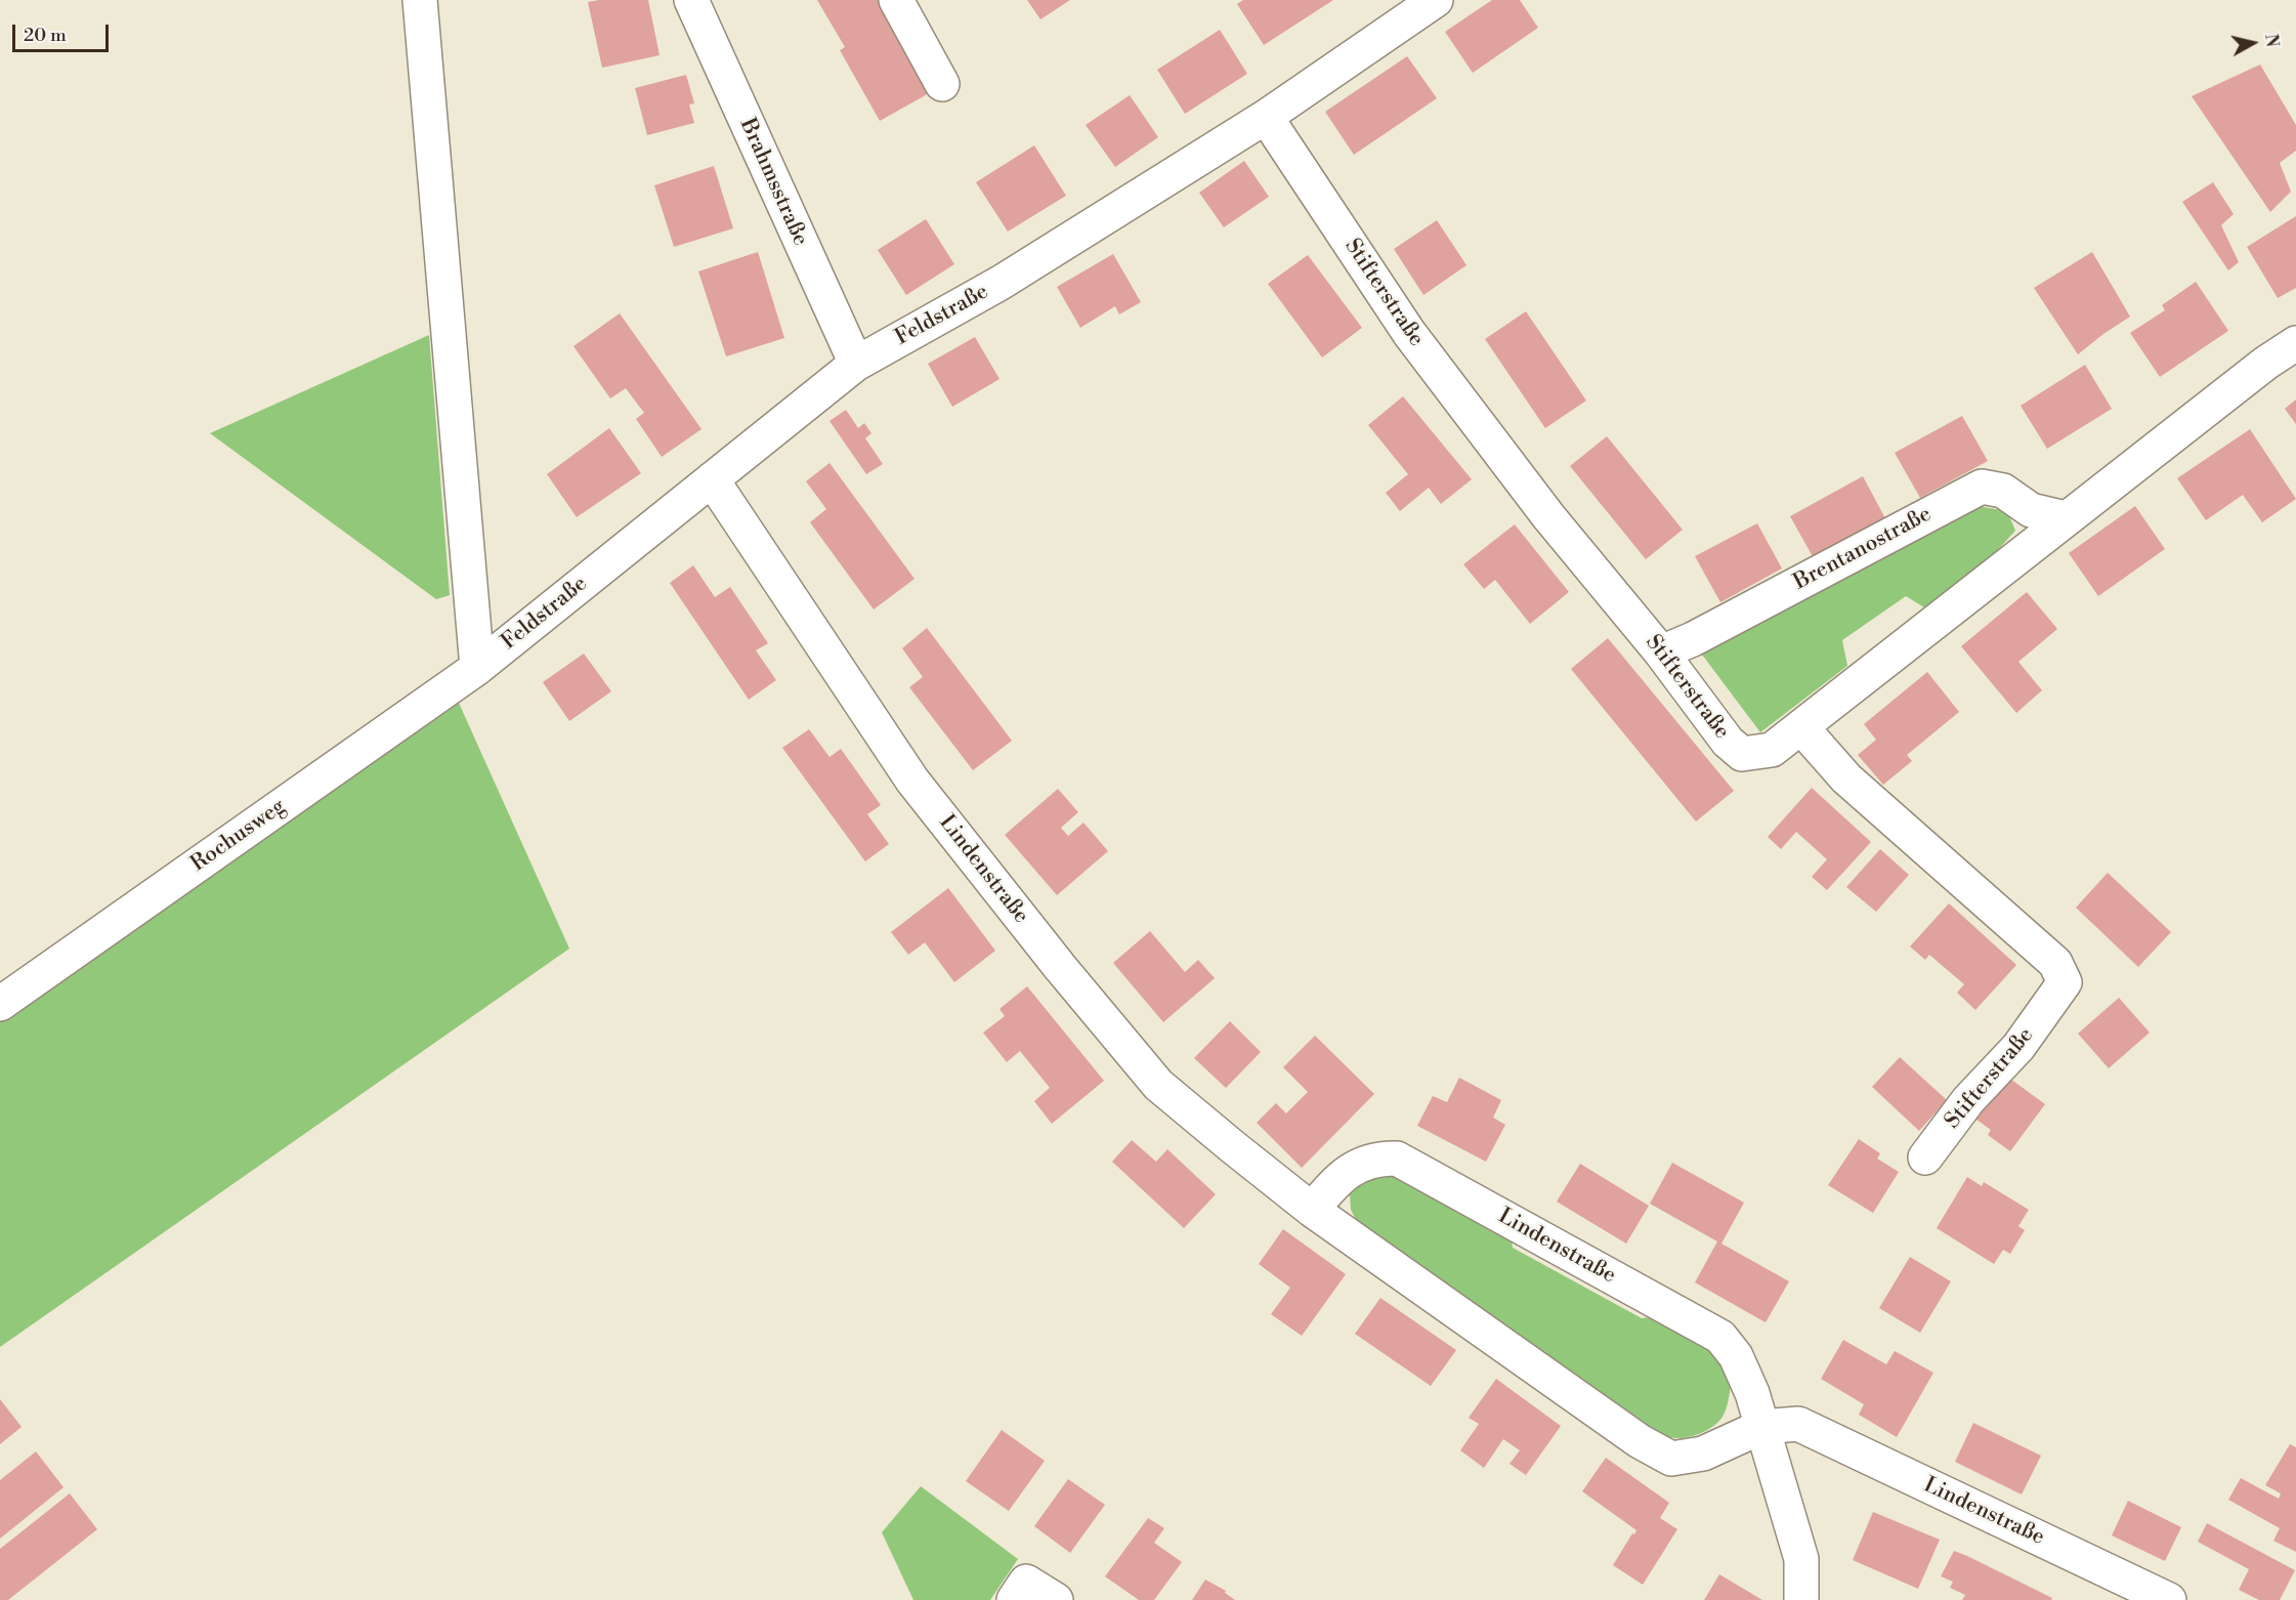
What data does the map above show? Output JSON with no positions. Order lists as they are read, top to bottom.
{
  "streets": {
    "street": [
      "Brahmsstraße",
      "Stifterstraße",
      "Feldstraße",
      "Brentanostraße",
      "Rochusweg",
      "Lindenstraße"
    ]
  },
  "crossings": [
    ["Brahmsstraße", "Feldstraße"],
    ["Stifterstraße", "Feldstraße"],
    ["Stifterstraße", "Brentanostraße"],
    ["Feldstraße", "Rochusweg"],
    ["Feldstraße", "Lindenstraße"]
  ],
  "scale_bar": "20 m",
  "north": "right"
}
